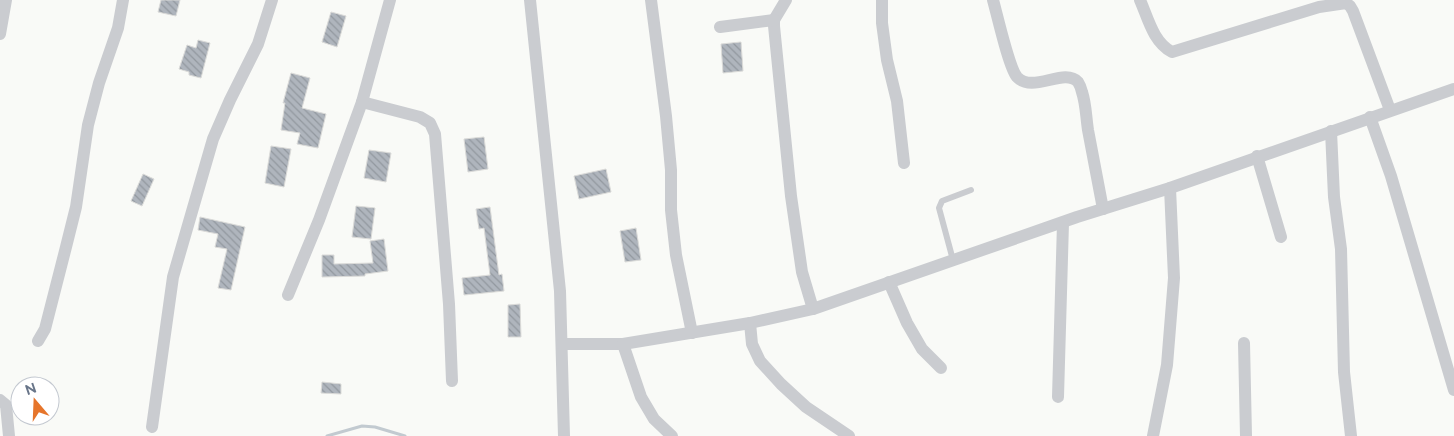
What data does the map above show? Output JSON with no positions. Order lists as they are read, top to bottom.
{
  "north": "top"
}
